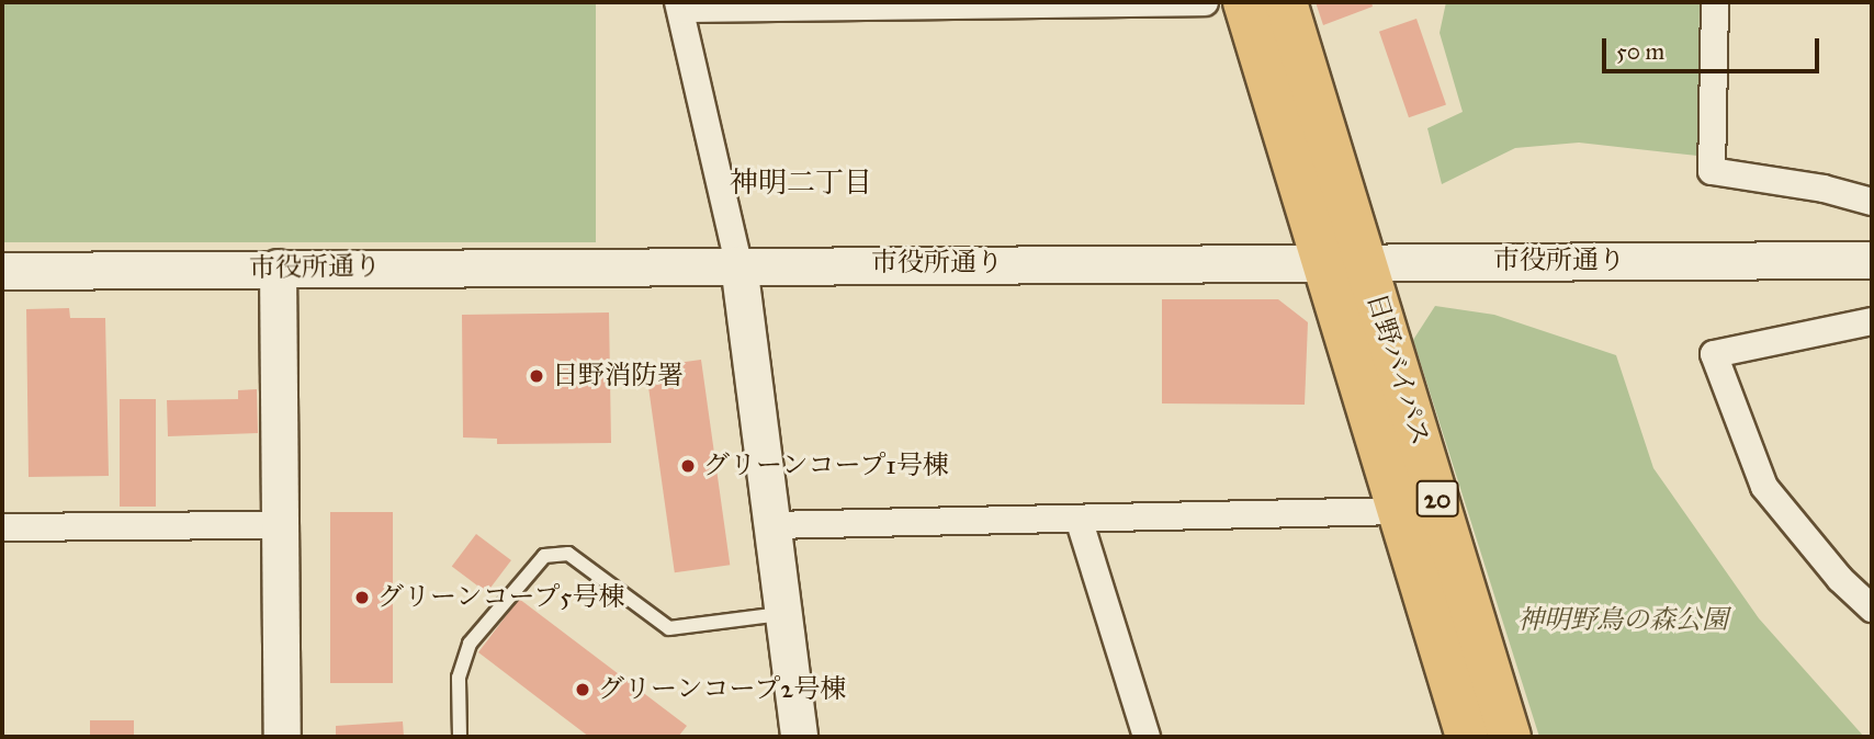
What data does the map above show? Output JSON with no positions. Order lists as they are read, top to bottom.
{
  "streets": {
    "highway": ["日野バイパス", "20"],
    "street": ["市役所通り"]
  },
  "crossings": [
    ["市役所通り", "日野バイパス"]
  ],
  "districts": ["神明二丁目"],
  "parks": ["神明野鳥の森公園"],
  "places": [
    "日野消防署",
    "グリーンコープ1号棟",
    "グリーンコープ5号棟",
    "グリーンコープ2号棟"
  ],
  "scale_bar": "50 m"
}
